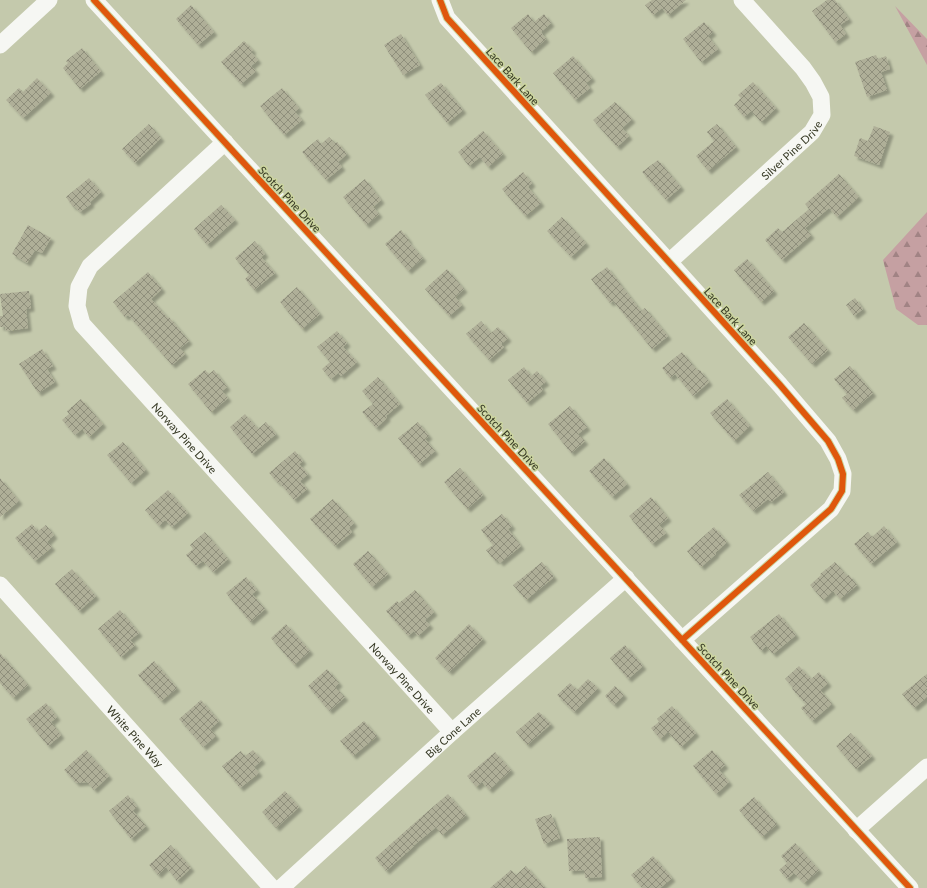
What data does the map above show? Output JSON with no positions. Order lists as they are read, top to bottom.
{
  "streets": {
    "street": [
      "Lace Bark Lane",
      "Silver Pine Drive",
      "Scotch Pine Drive",
      "Norway Pine Drive",
      "Big Cone Lane",
      "White Pine Way"
    ]
  },
  "crossings": [
    ["Lace Bark Lane", "Silver Pine Drive"],
    ["Lace Bark Lane", "Scotch Pine Drive"],
    ["Scotch Pine Drive", "Norway Pine Drive"],
    ["Scotch Pine Drive", "Big Cone Lane"],
    ["Norway Pine Drive", "Big Cone Lane"]
  ]
}
